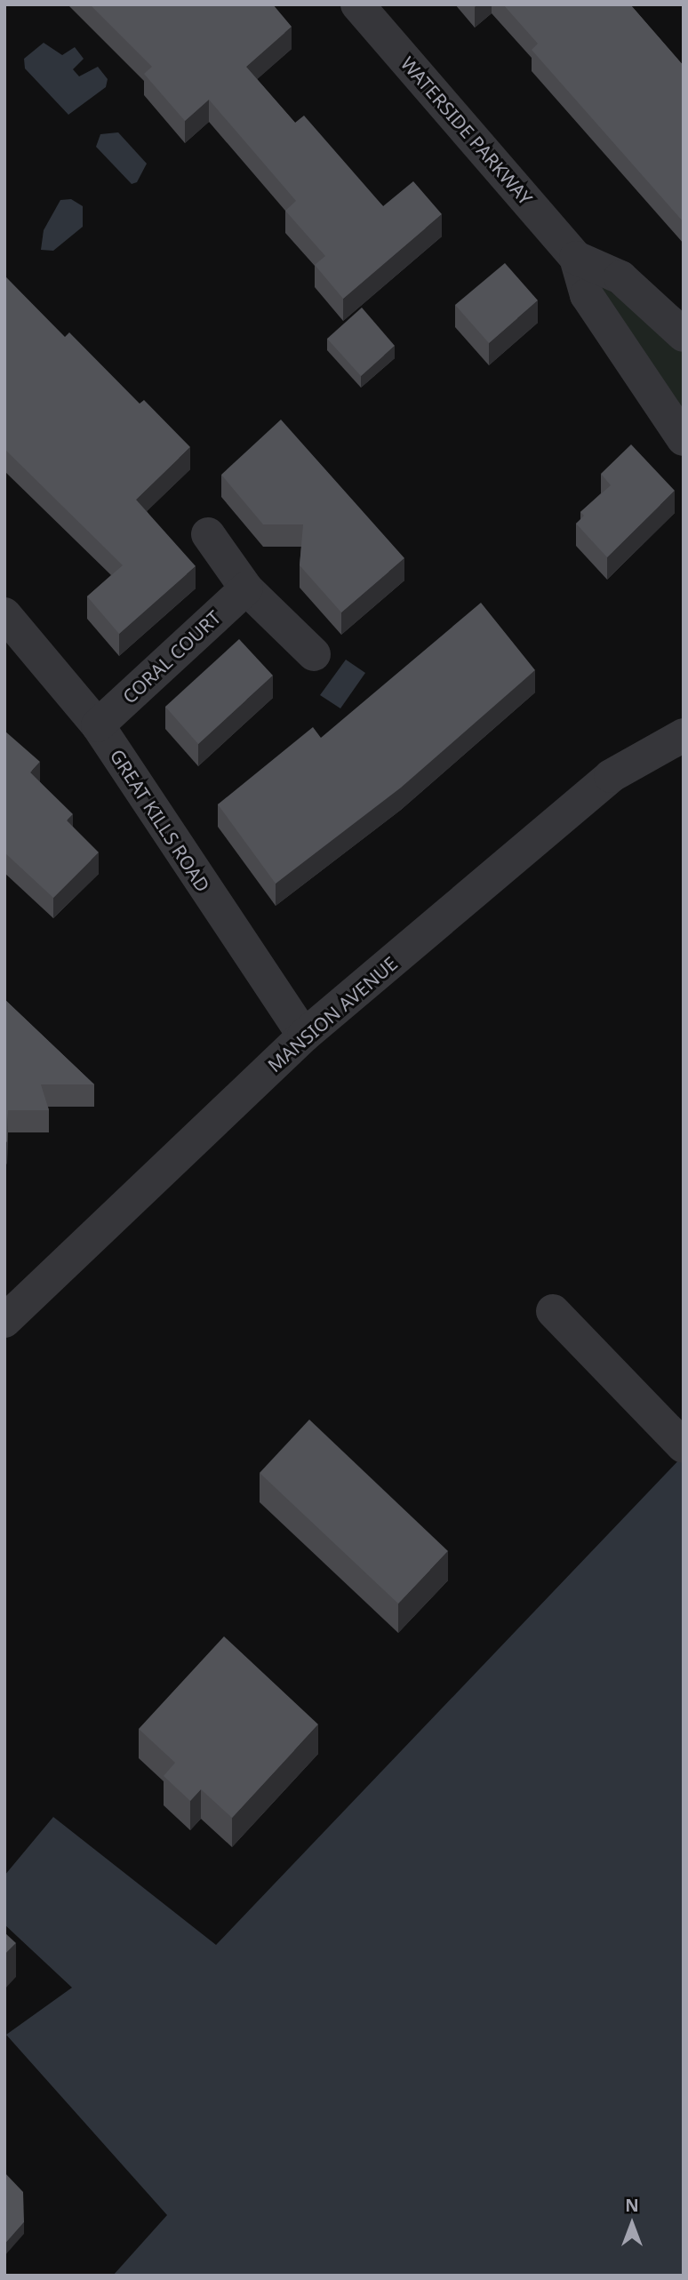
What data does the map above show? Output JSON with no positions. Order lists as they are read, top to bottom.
{
  "streets": {
    "street": [
      "WATERSIDE PARKWAY",
      "CORAL COURT",
      "GREAT KILLS ROAD",
      "MANSION AVENUE"
    ]
  },
  "crossings": [
    ["CORAL COURT", "GREAT KILLS ROAD"],
    ["GREAT KILLS ROAD", "MANSION AVENUE"]
  ],
  "north": "top"
}
